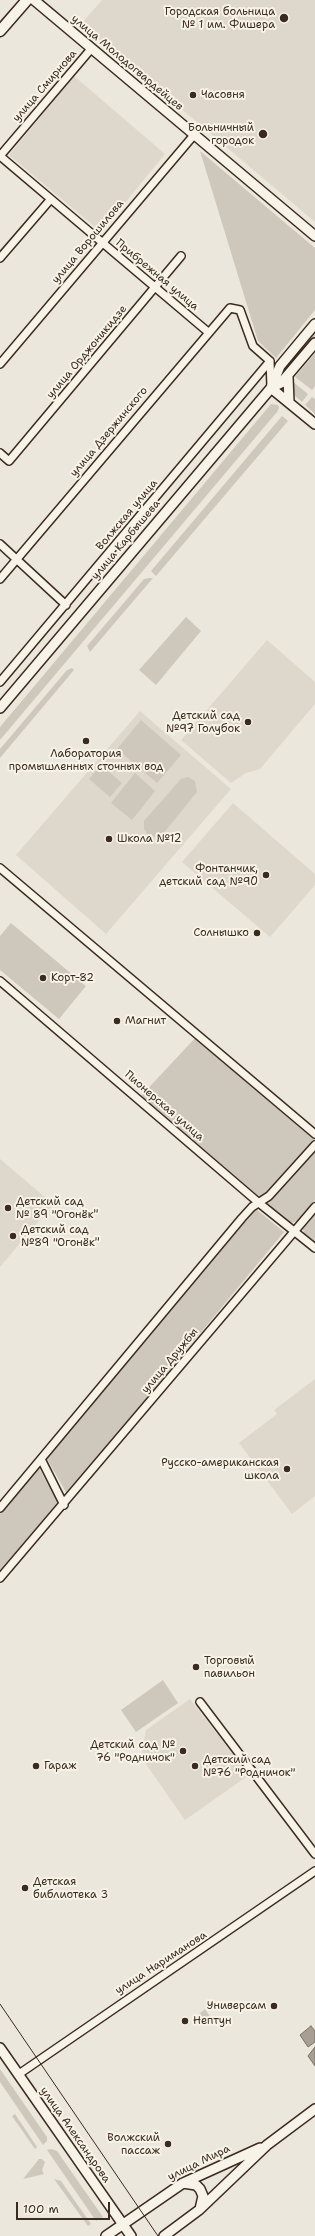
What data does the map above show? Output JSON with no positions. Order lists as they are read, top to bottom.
{
  "streets": {
    "street": [
      "улица Молодогвардейцев",
      "улица Смирнова",
      "улица Ворошилова",
      "Прибрежная улица",
      "улица Орджоникидзе",
      "улица Дзержинского",
      "Волжская улица",
      "улица Карбышева",
      "Пионерская улица",
      "улица Дружбы",
      "улица Нариманова",
      "улица Александрова",
      "улица Мира"
    ]
  },
  "crossings": [
    ["улица Молодогвардейцев", "улица Смирнова"],
    ["улица Молодогвардейцев", "улица Ворошилова"],
    ["улица Смирнова", "Прибрежная улица"],
    ["улица Ворошилова", "Прибрежная улица"],
    ["Прибрежная улица", "улица Орджоникидзе"],
    ["Прибрежная улица", "улица Дзержинского"],
    ["улица Дзержинского", "Волжская улица"],
    ["Пионерская улица", "улица Дружбы"],
    ["улица Нариманова", "улица Александрова"],
    ["улица Александрова", "улица Мира"]
  ],
  "places": [
    "Городская больница № 1 им. Фишера",
    "Часовня",
    "Больничный городок",
    "Детский сад №97 Голубок",
    "Лаборатория промышленных сточных вод",
    "Школа №12",
    "Фонтанчик, детский сад №90",
    "Солнышко",
    "Корт-82",
    "Магнит",
    "Детский сад № 89 \"Огонёк\"",
    "Детский сад №89 \"Огонёк\"",
    "Русско-американская школа",
    "Торговый павильон",
    "Детский сад № 76 \"Родничок\"",
    "Гараж",
    "Детский сад №76 \"Родничок\"",
    "Детская библиотека 3",
    "Универсам",
    "Нептун",
    "Волжский пассаж"
  ],
  "scale_bar": "100 m"
}
